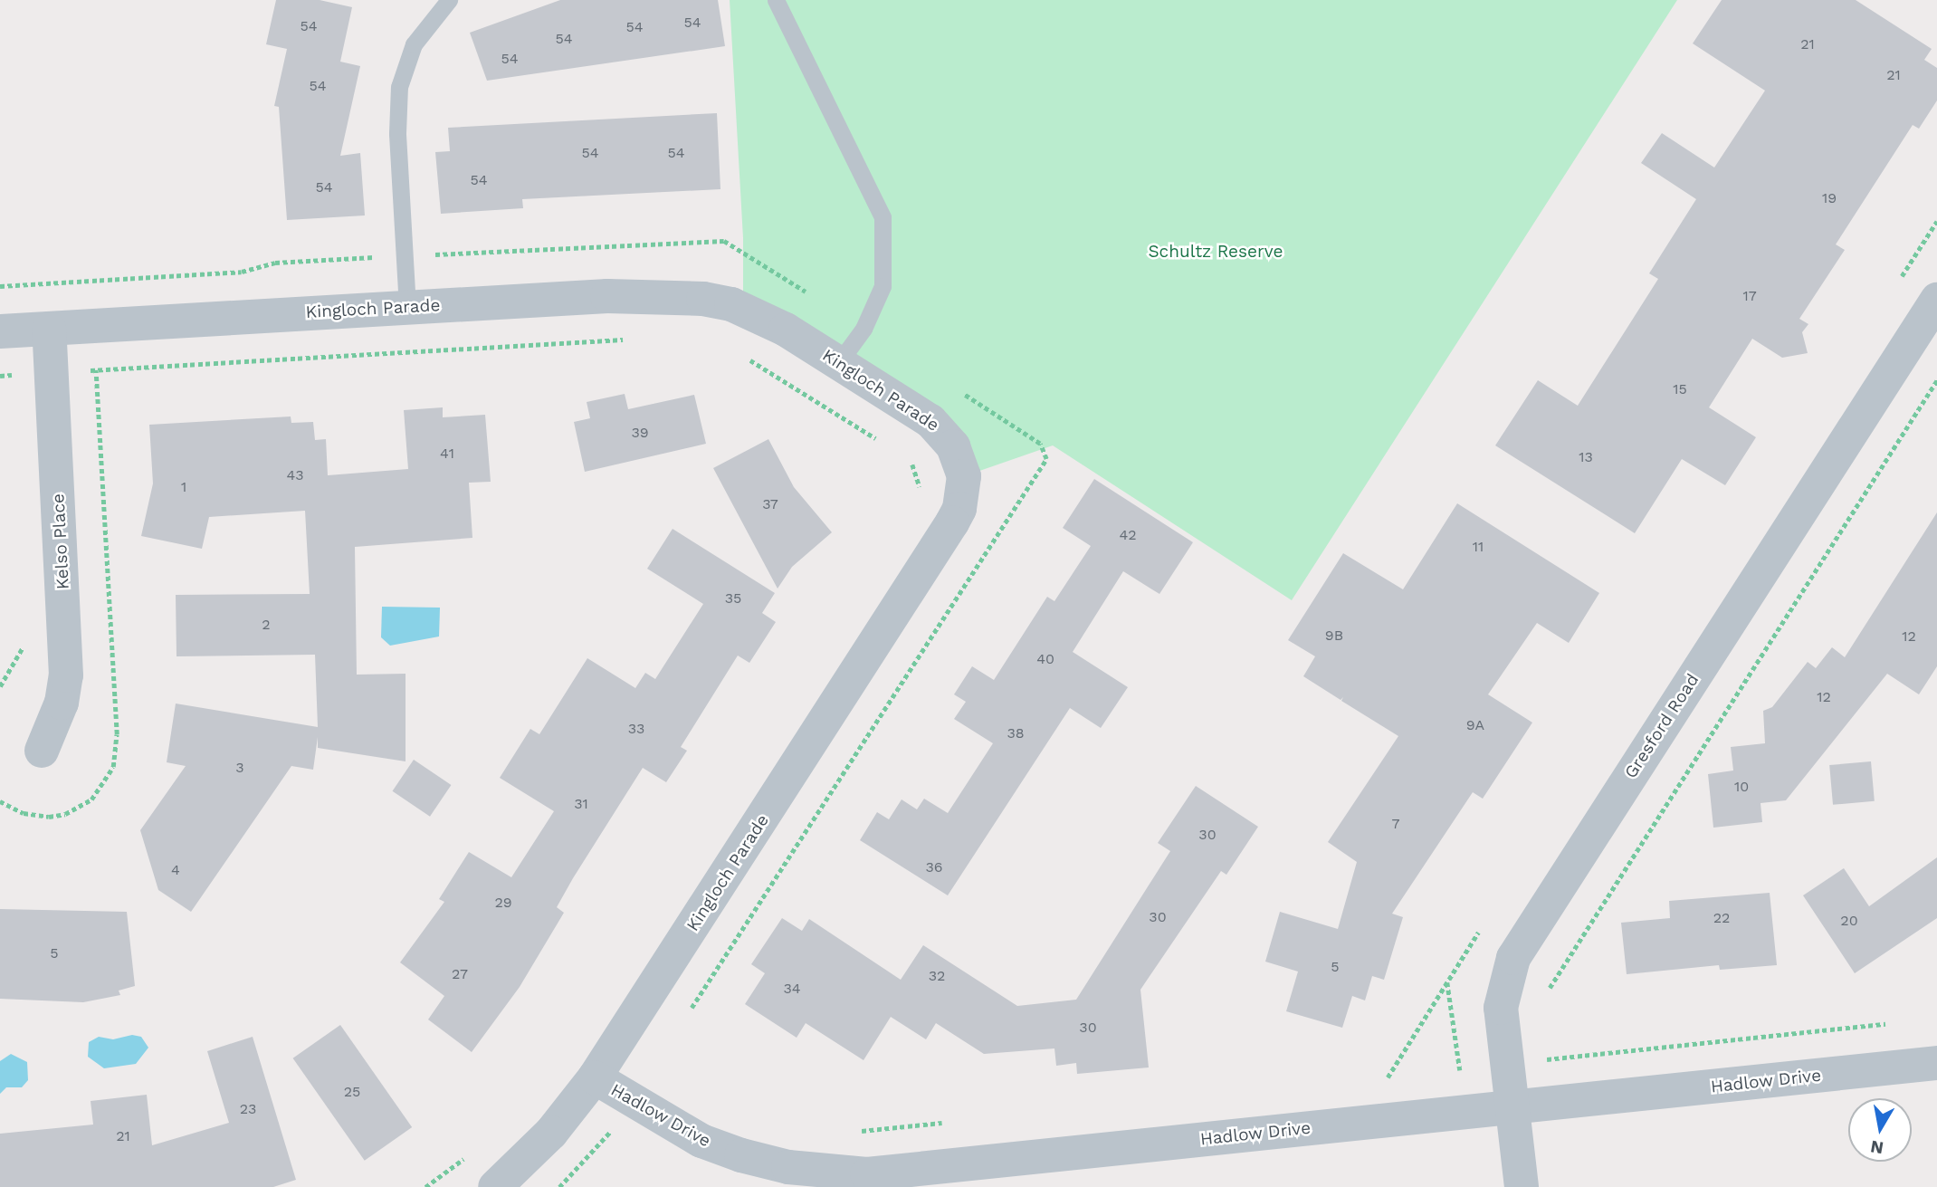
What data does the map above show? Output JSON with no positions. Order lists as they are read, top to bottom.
{
  "streets": {
    "street": [
      "Kingloch Parade",
      "Kelso Place",
      "Gresford Road",
      "Hadlow Drive"
    ]
  },
  "crossings": [
    ["Kingloch Parade", "Kelso Place"],
    ["Kingloch Parade", "Hadlow Drive"],
    ["Gresford Road", "Hadlow Drive"]
  ],
  "parks": ["Schultz Reserve"],
  "house_numbers": [
    "54",
    "54",
    "54",
    "54",
    "21",
    "54",
    "21",
    "54",
    "54",
    "54",
    "54",
    "54",
    "19",
    "17",
    "15",
    "39",
    "41",
    "13",
    "43",
    "1",
    "37",
    "42",
    "11",
    "35",
    "2",
    "9B",
    "12",
    "40",
    "12",
    "9A",
    "33",
    "38",
    "3",
    "10",
    "31",
    "7",
    "30",
    "36",
    "4",
    "29",
    "30",
    "22",
    "20",
    "5",
    "5",
    "27",
    "32",
    "34",
    "30",
    "25",
    "23",
    "21"
  ],
  "north": "bottom"
}
